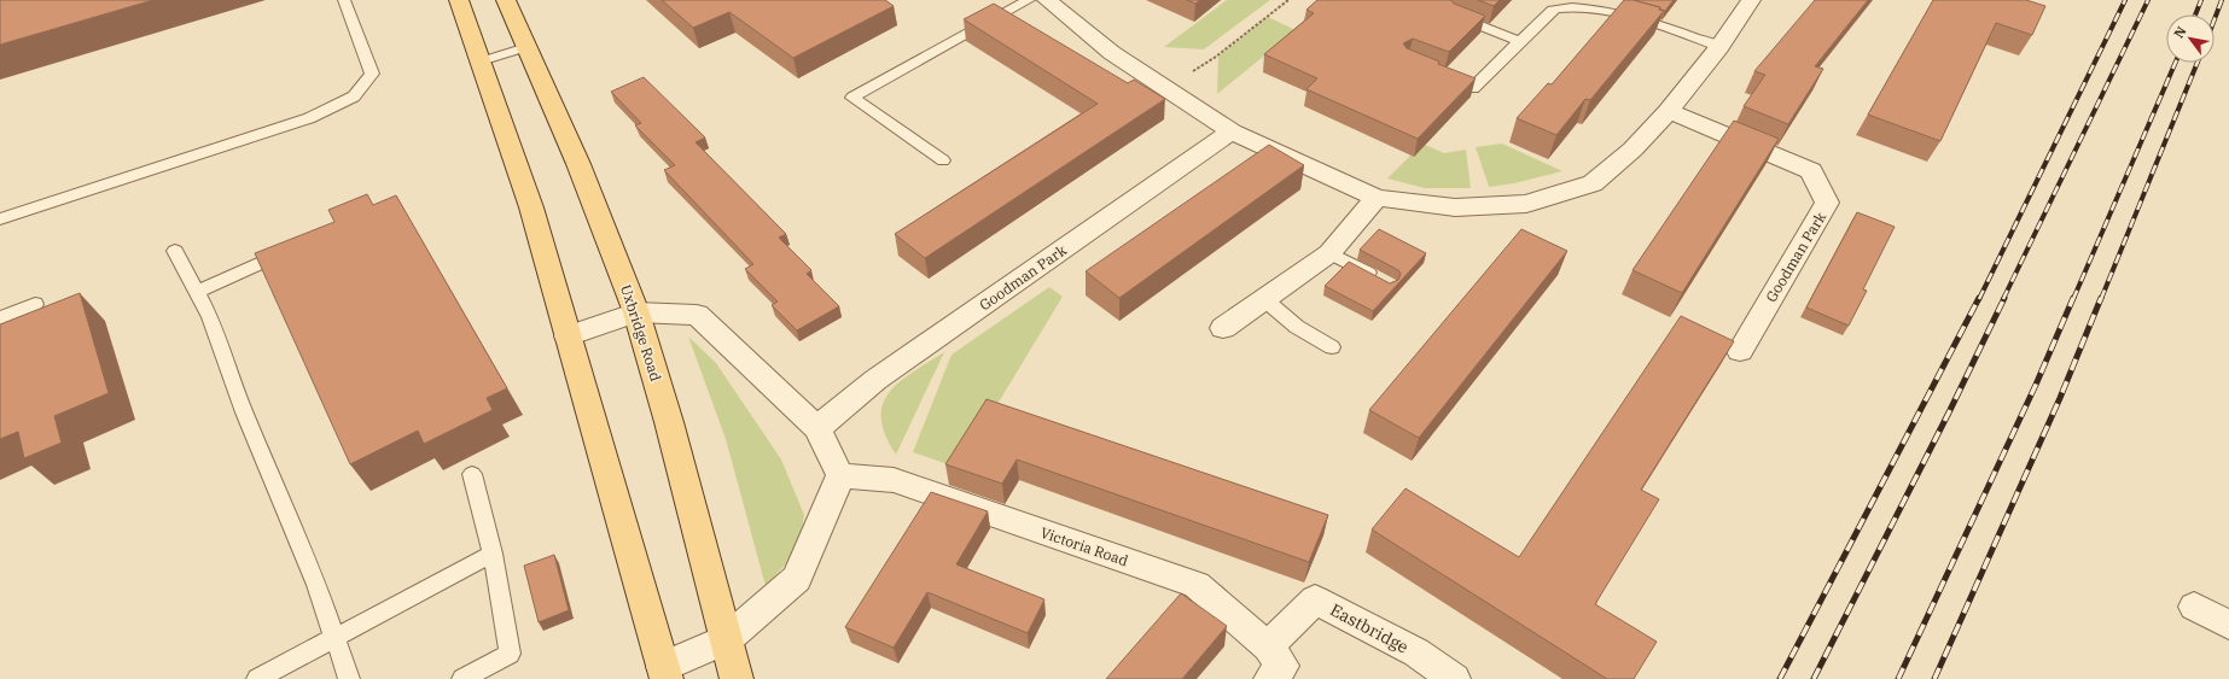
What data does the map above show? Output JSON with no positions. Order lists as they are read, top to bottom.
{
  "streets": {
    "main road": ["Uxbridge Road"],
    "street": ["Goodman Park", "Victoria Road", "Eastbridge"]
  },
  "crossings": [
    ["Victoria Road", "Eastbridge"]
  ],
  "north": "top left"
}
